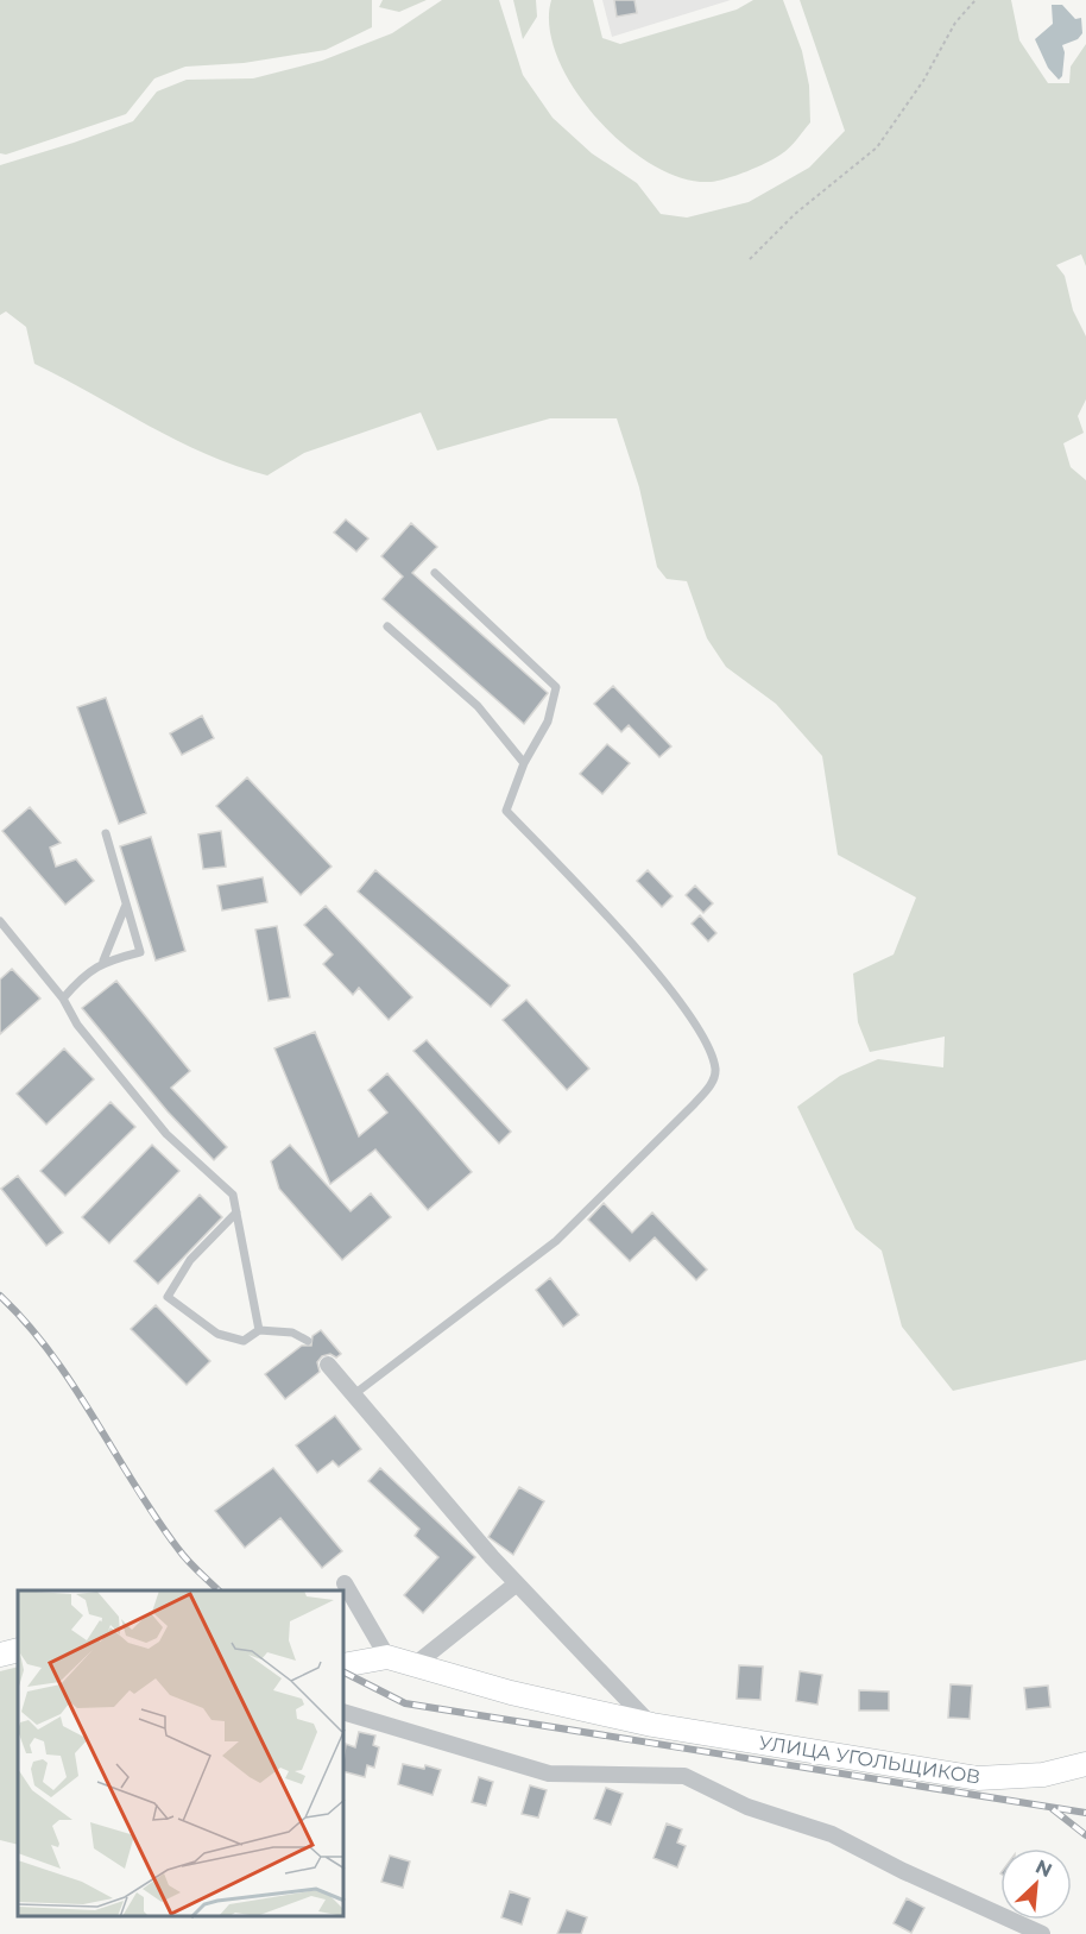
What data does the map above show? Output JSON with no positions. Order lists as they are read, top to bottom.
{
  "streets": {
    "street": ["УЛИЦА УГОЛЬЩИКОВ"]
  },
  "north": "top right"
}
